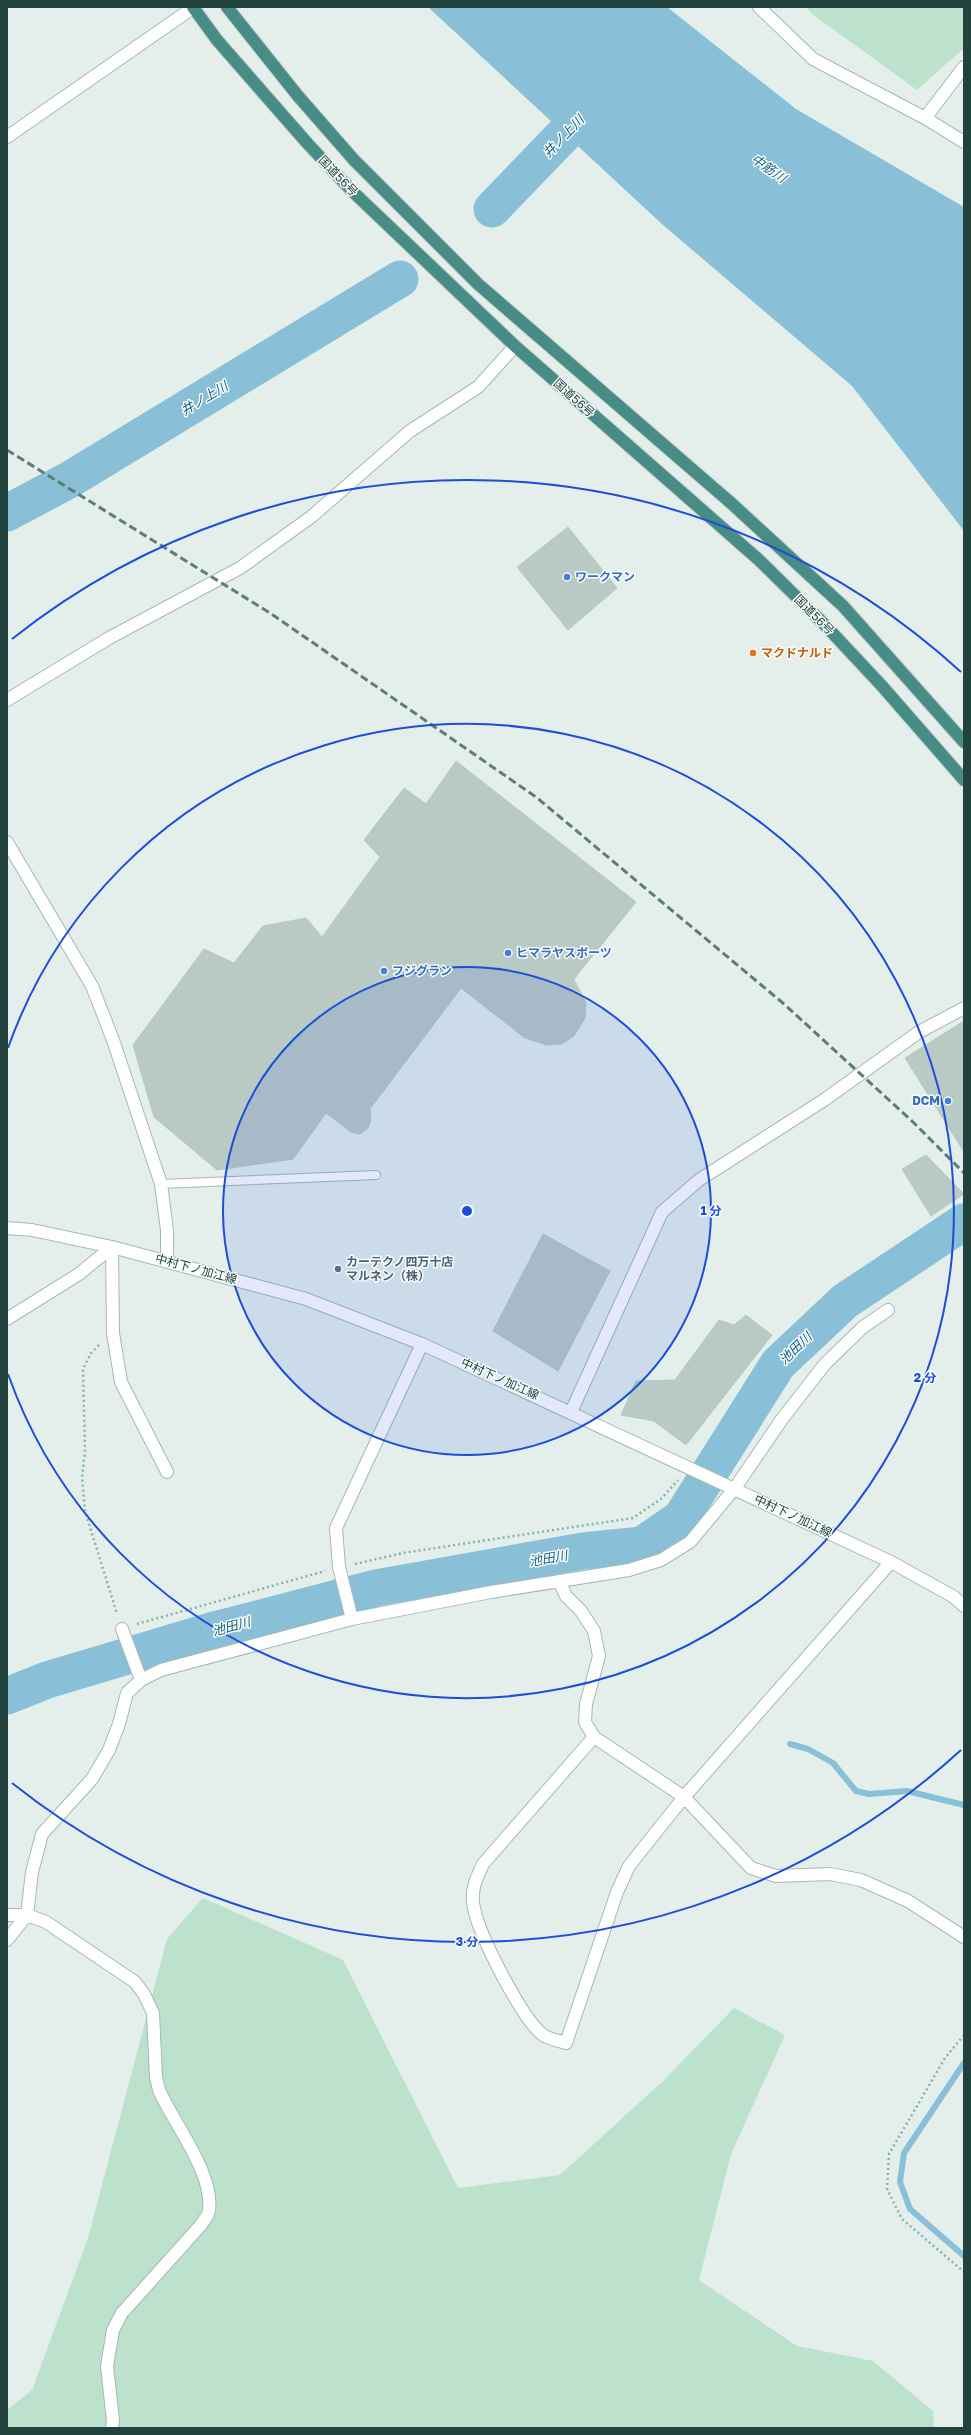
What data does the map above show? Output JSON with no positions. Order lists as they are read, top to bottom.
{
  "streets": {
    "highway": ["国道56号"],
    "street": ["中村下ノ加江線"]
  },
  "water": ["井ノ上川", "中筋川", "池田川"],
  "places": [
    "ワークマン",
    "マクドナルド",
    "ヒマラヤスポーツ",
    "フジグラン",
    "DCM",
    "カーテクノ四万十店 マルネン（株）"
  ],
  "rings": ["1 分", "2 分", "3 分"]
}
